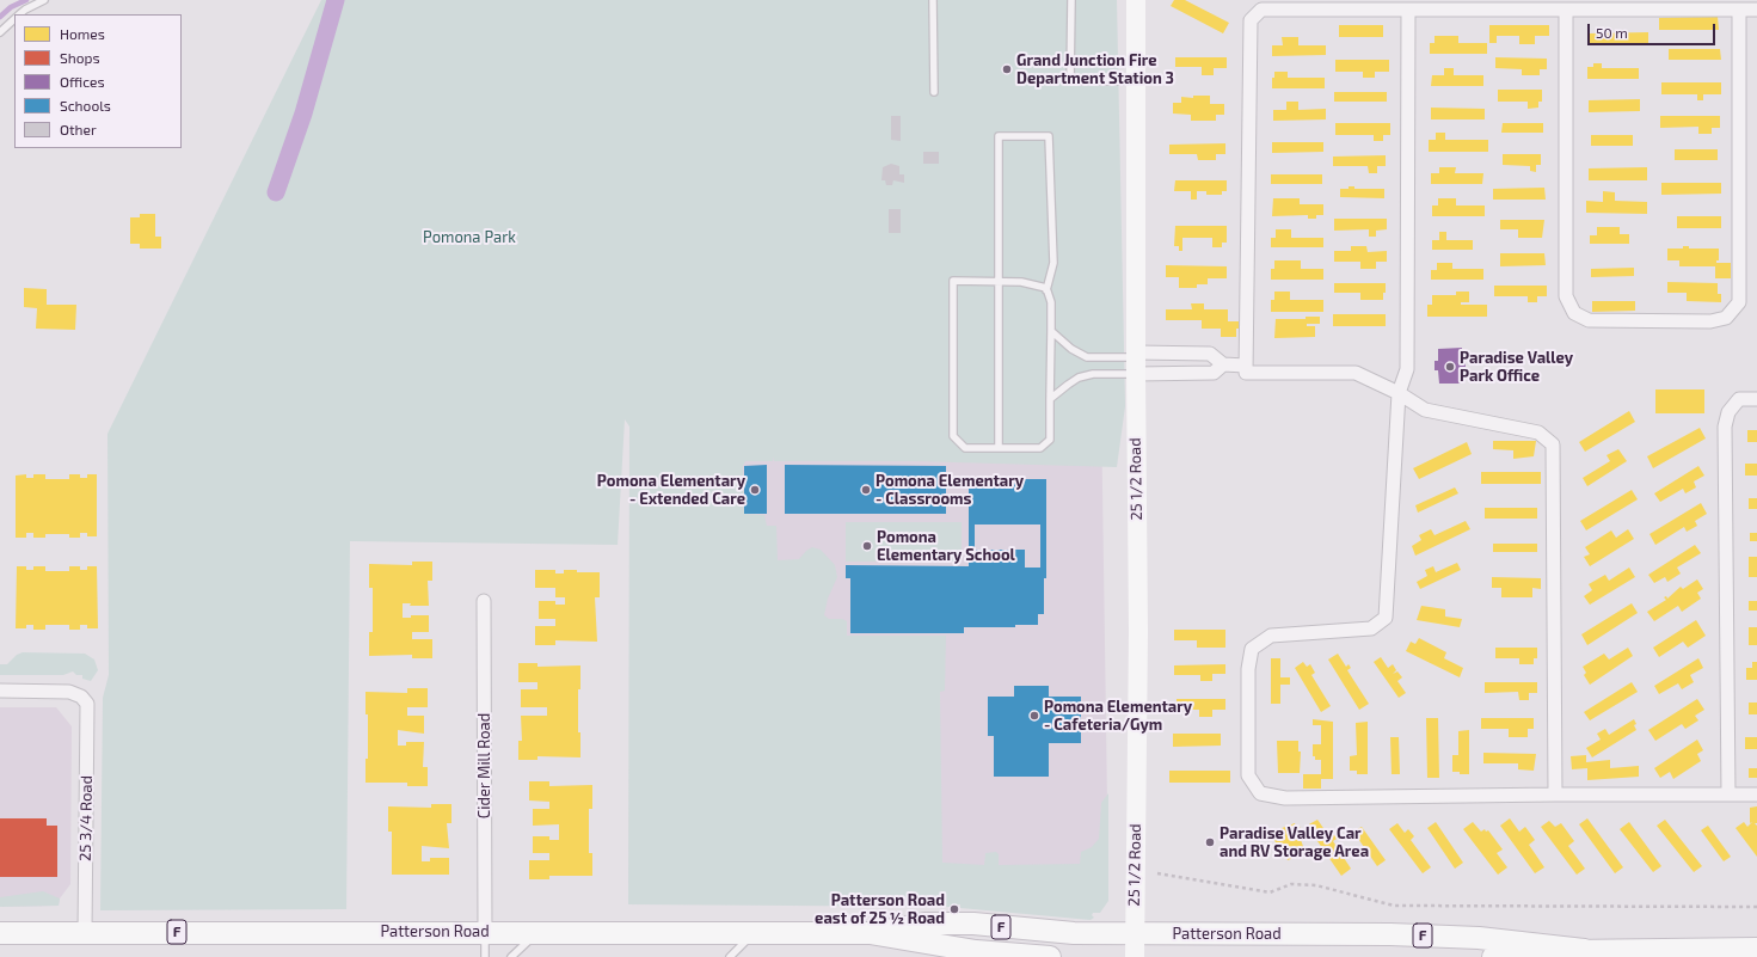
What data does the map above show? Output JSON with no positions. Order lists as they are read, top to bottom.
{
  "streets": {
    "main road": ["F", "Patterson Road"],
    "street": ["25 1/2 Road", "Cider Mill Road", "25 3/4 Road"]
  },
  "crossings": [
    ["25 1/2 Road", "Patterson Road"],
    ["Cider Mill Road", "Patterson Road"],
    ["25 3/4 Road", "Patterson Road"]
  ],
  "parks": ["Pomona Park"],
  "places": [
    "Grand Junction Fire Department Station 3",
    "Paradise Valley Park Office",
    "Pomona Elementary - Extended Care",
    "Pomona Elementary - Classrooms",
    "Pomona Elementary School",
    "Pomona Elementary - Cafeteria/Gym",
    "Paradise Valley Car and RV Storage Area",
    "Patterson Road east of 25 ½ Road"
  ],
  "legend": [
    "Homes",
    "Shops",
    "Offices",
    "Schools",
    "Other"
  ],
  "scale_bar": "50 m"
}
